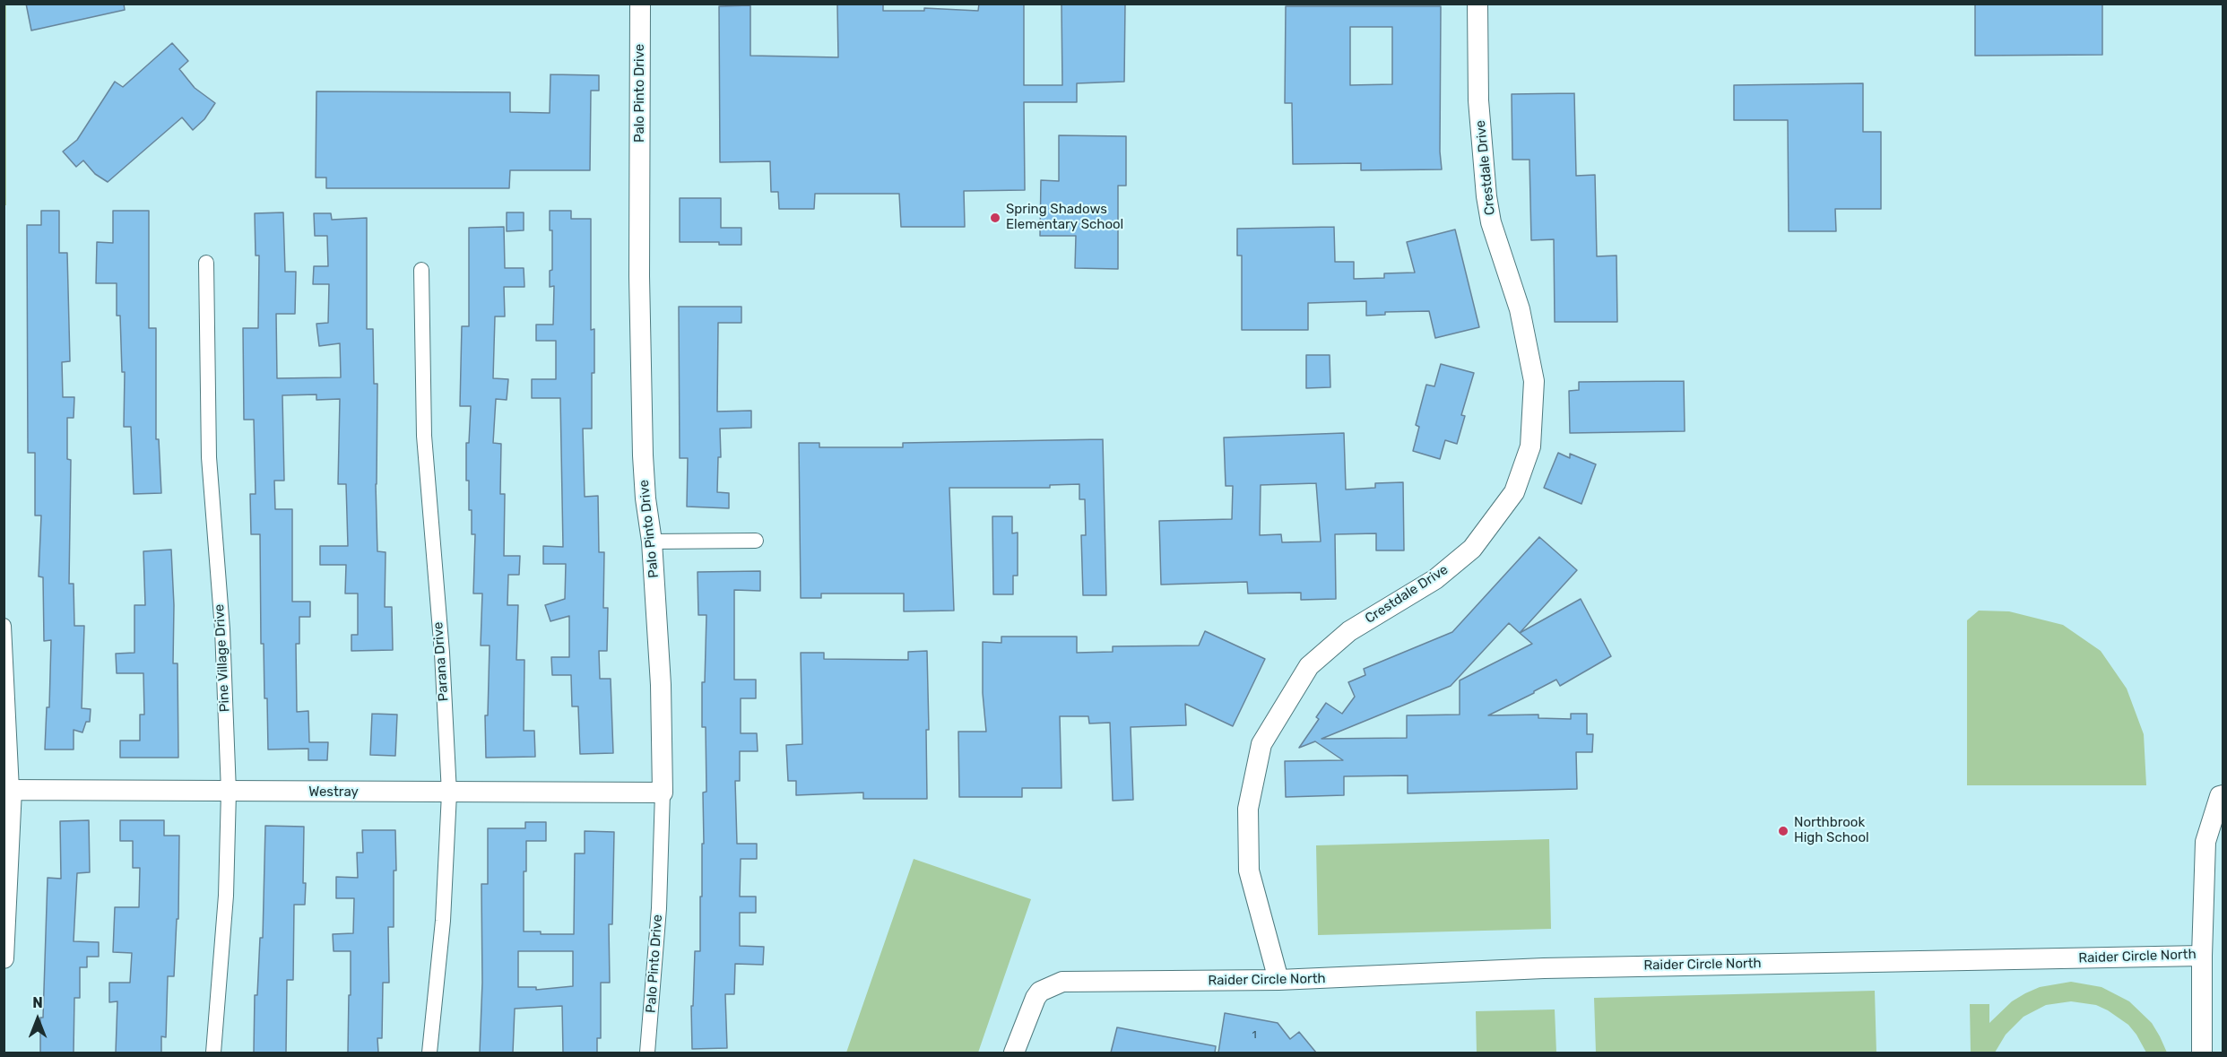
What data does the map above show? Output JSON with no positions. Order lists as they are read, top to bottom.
{
  "streets": {
    "street": [
      "Palo Pinto Drive",
      "Crestdale Drive",
      "Pine Village Drive",
      "Parana Drive",
      "Westray",
      "Raider Circle North"
    ]
  },
  "crossings": [
    ["Palo Pinto Drive", "Westray"],
    ["Crestdale Drive", "Raider Circle North"],
    ["Pine Village Drive", "Westray"],
    ["Parana Drive", "Westray"]
  ],
  "places": ["Spring Shadows Elementary School", "Northbrook High School"],
  "house_numbers": ["1"],
  "north": "top"
}
